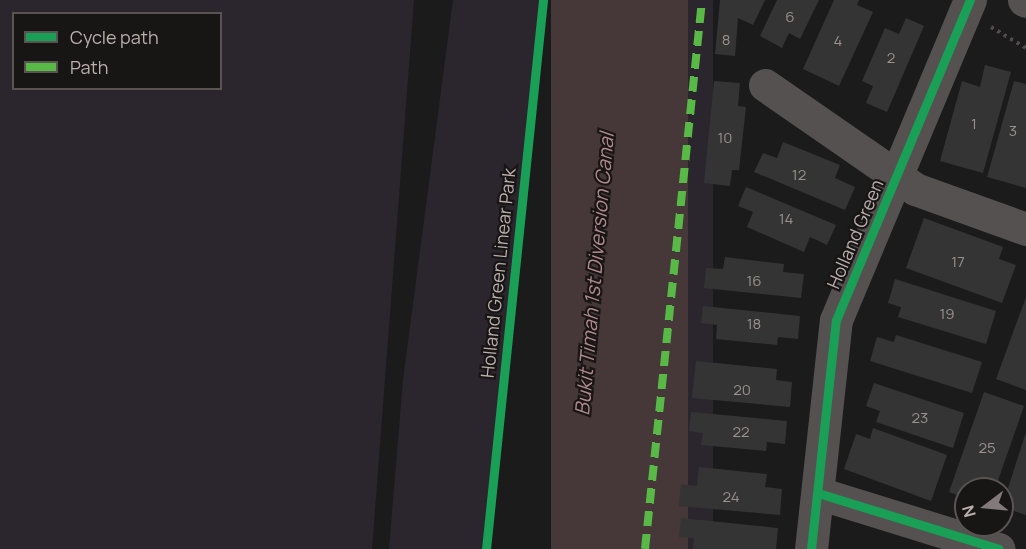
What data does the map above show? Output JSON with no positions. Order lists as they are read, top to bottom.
{
  "streets": {
    "street": ["Holland Green"],
    "cycle path": ["Holland Green Linear Park"]
  },
  "water": ["Bukit Timah 1st Diversion Canal"],
  "house_numbers": [
    "6",
    "8",
    "4",
    "2",
    "1",
    "3",
    "10",
    "12",
    "14",
    "17",
    "16",
    "19",
    "18",
    "20",
    "23",
    "22",
    "25",
    "24"
  ],
  "legend": ["Cycle path", "Path"],
  "north": "left"
}
